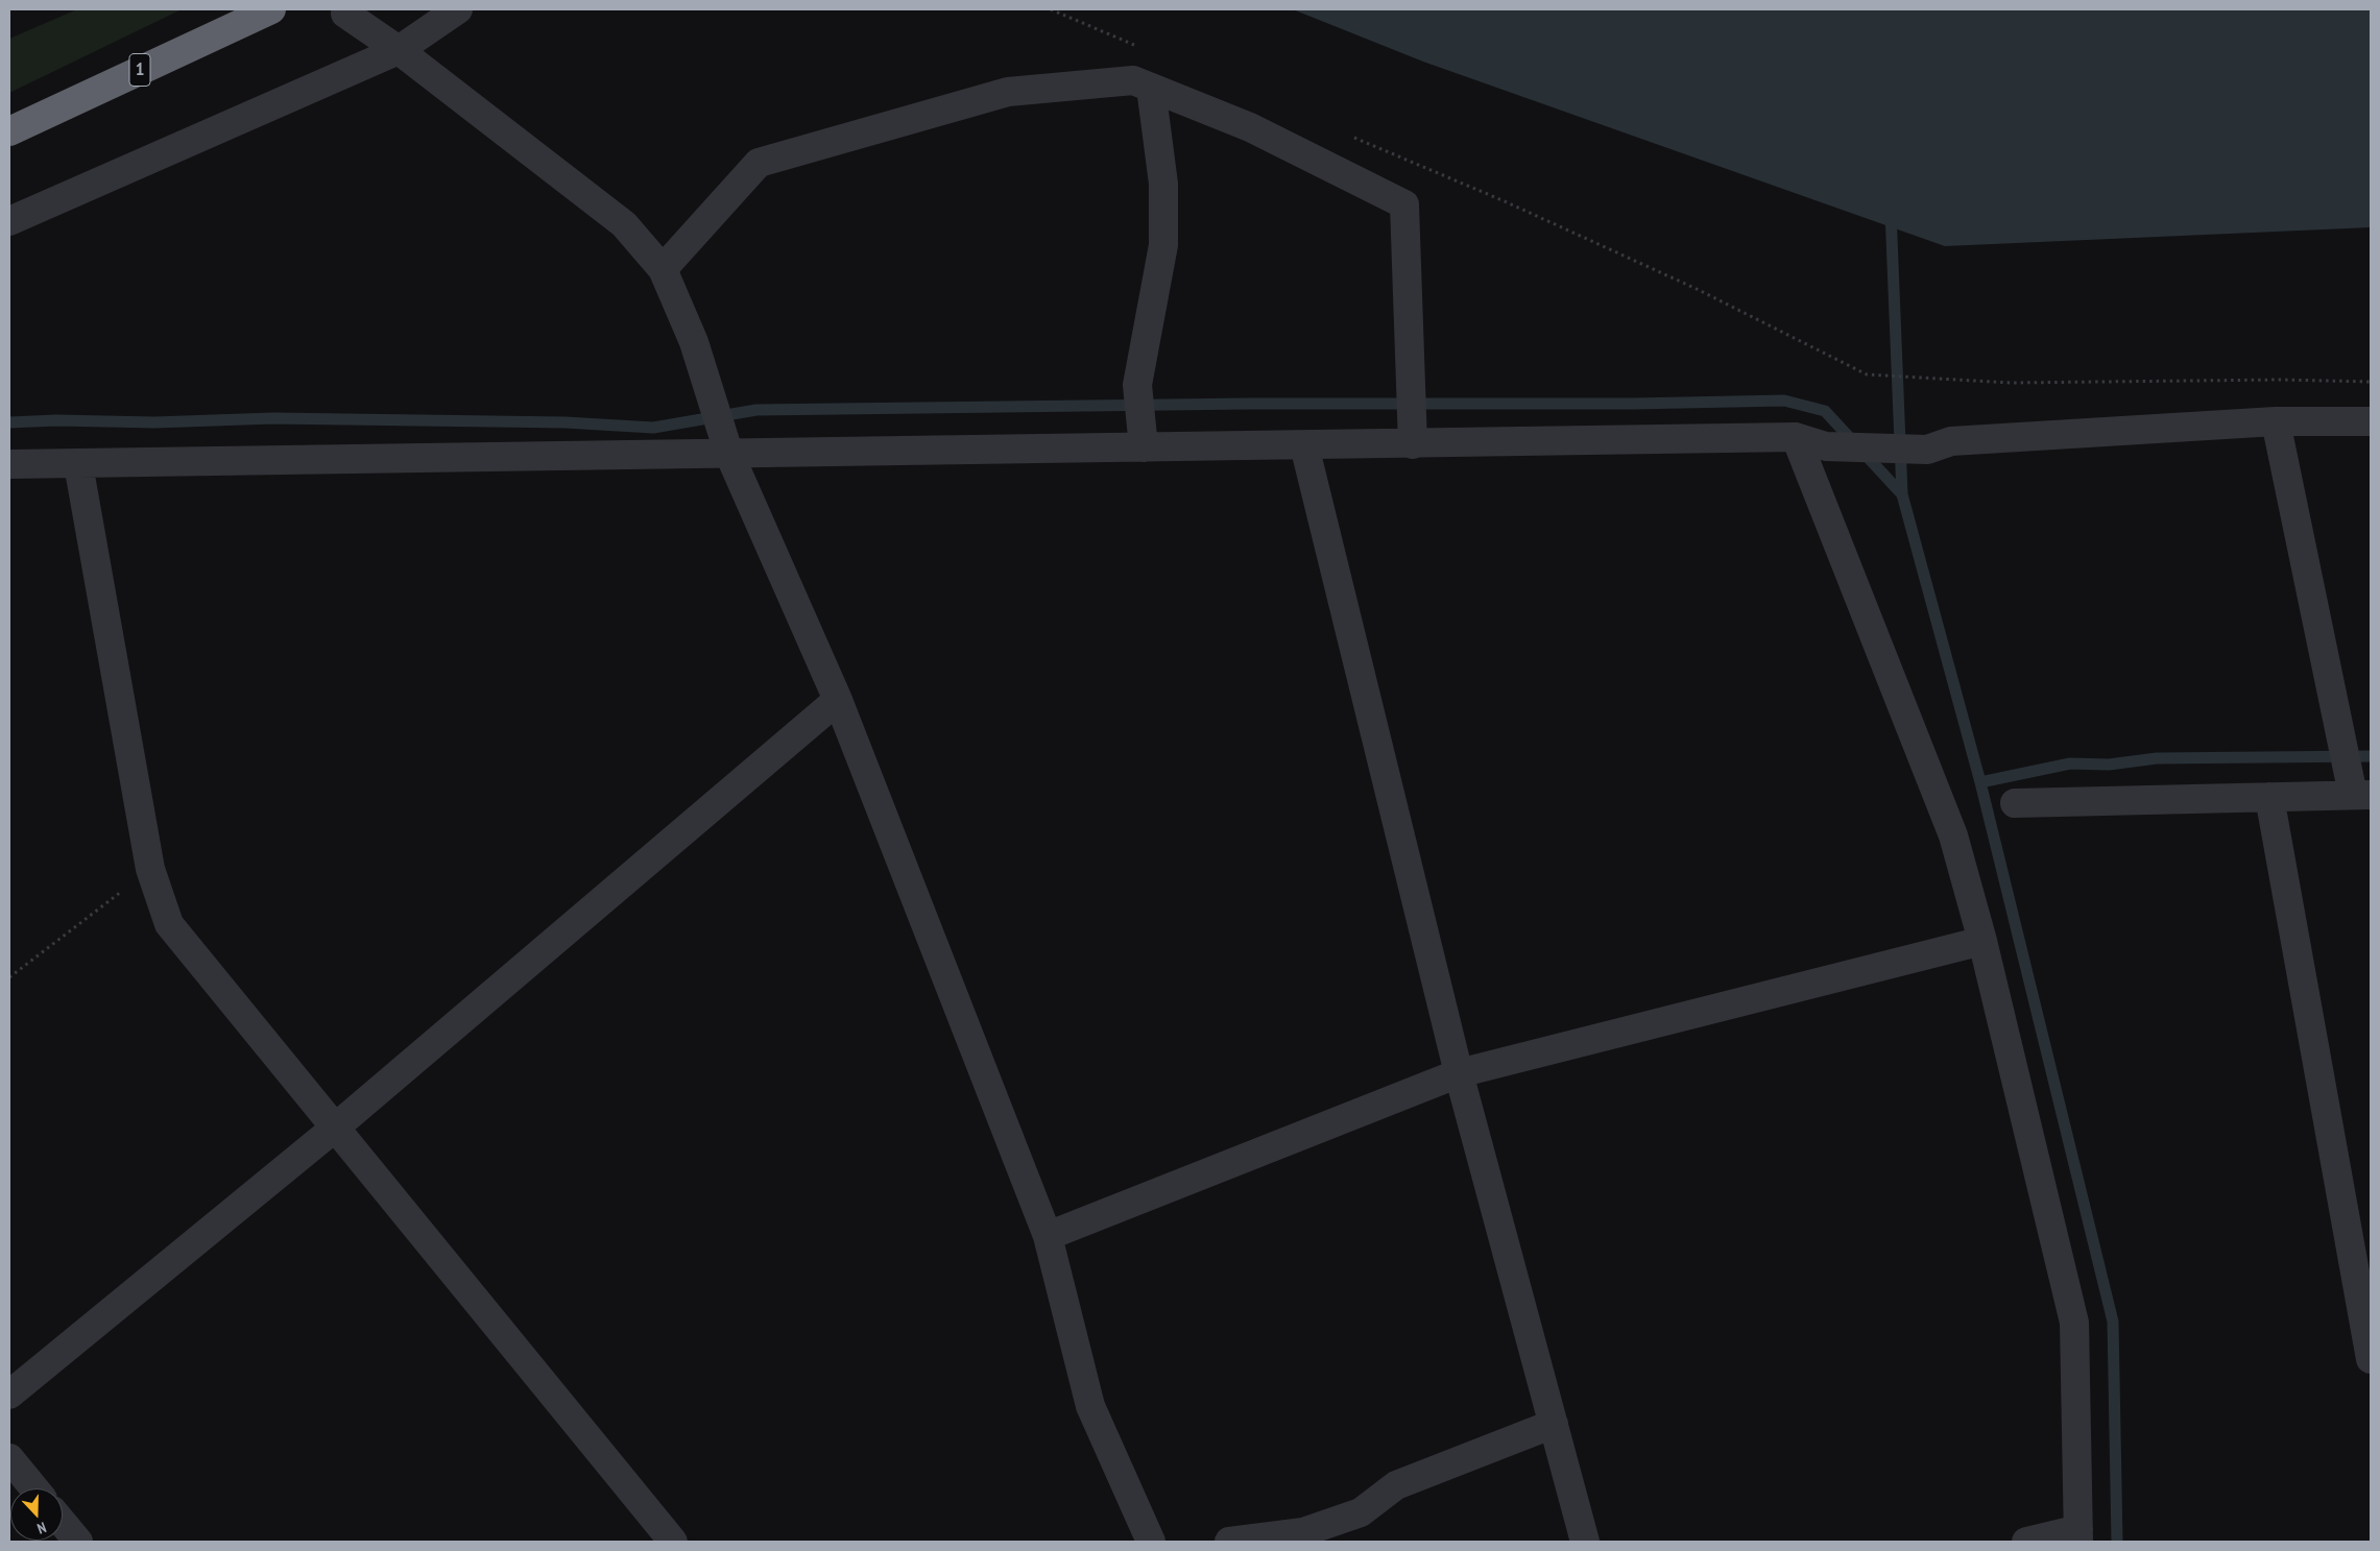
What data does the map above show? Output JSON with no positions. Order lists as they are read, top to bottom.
{
  "streets": {
    "highway": ["1"]
  },
  "north": "bottom"
}
